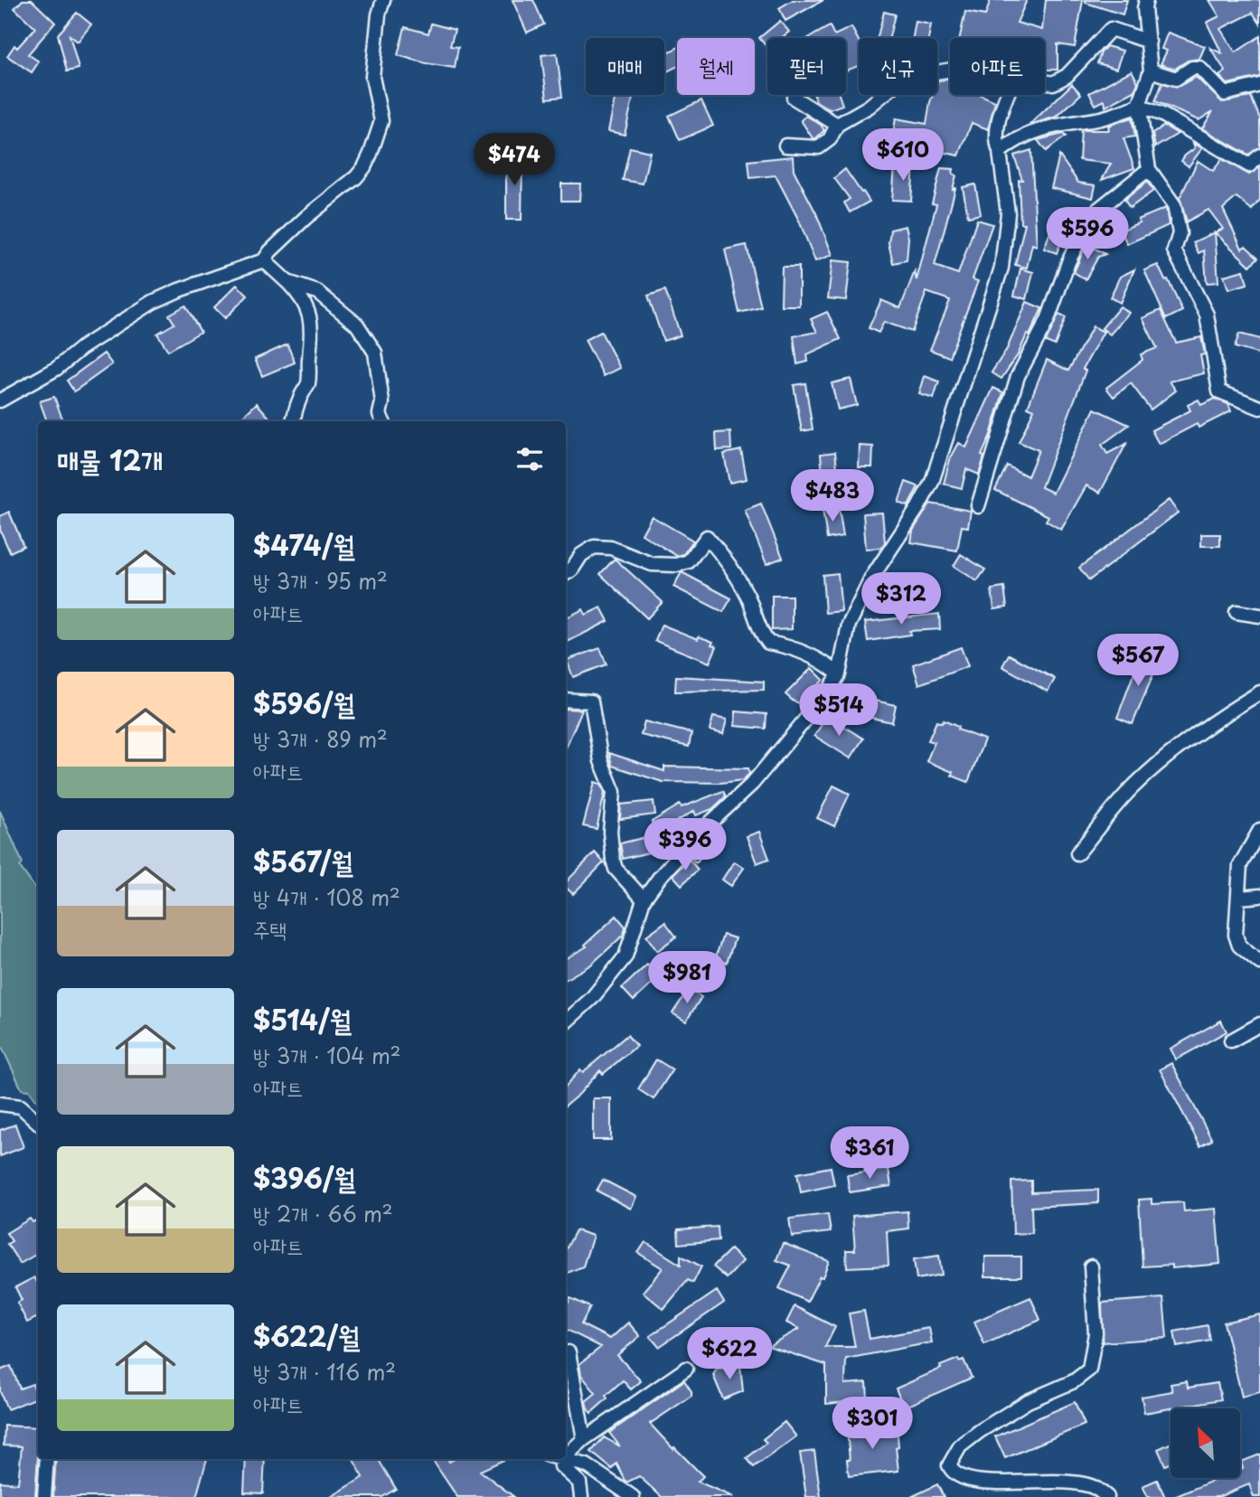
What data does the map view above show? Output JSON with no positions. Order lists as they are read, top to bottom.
{
  "north": "top left",
  "page": {
    "chip": [
      "매매",
      "월세",
      "필터",
      "신규",
      "아파트"
    ],
    "price": [
      "$610",
      "$474",
      "$596",
      "$483",
      "$312",
      "$567",
      "$514",
      "$396",
      "$981",
      "$361",
      "$622",
      "$301"
    ],
    "heading": "매물 12개",
    "list": [
      {
        "name": "$474/월",
        "note": "방 3개 · 95 m² · 아파트"
      },
      {
        "name": "$596/월",
        "note": "방 3개 · 89 m² · 아파트"
      },
      {
        "name": "$567/월",
        "note": "방 4개 · 108 m² · 주택"
      },
      {
        "name": "$514/월",
        "note": "방 3개 · 104 m² · 아파트"
      },
      {
        "name": "$396/월",
        "note": "방 2개 · 66 m² · 아파트"
      },
      {
        "name": "$622/월",
        "note": "방 3개 · 116 m² · 아파트"
      }
    ]
  }
}
